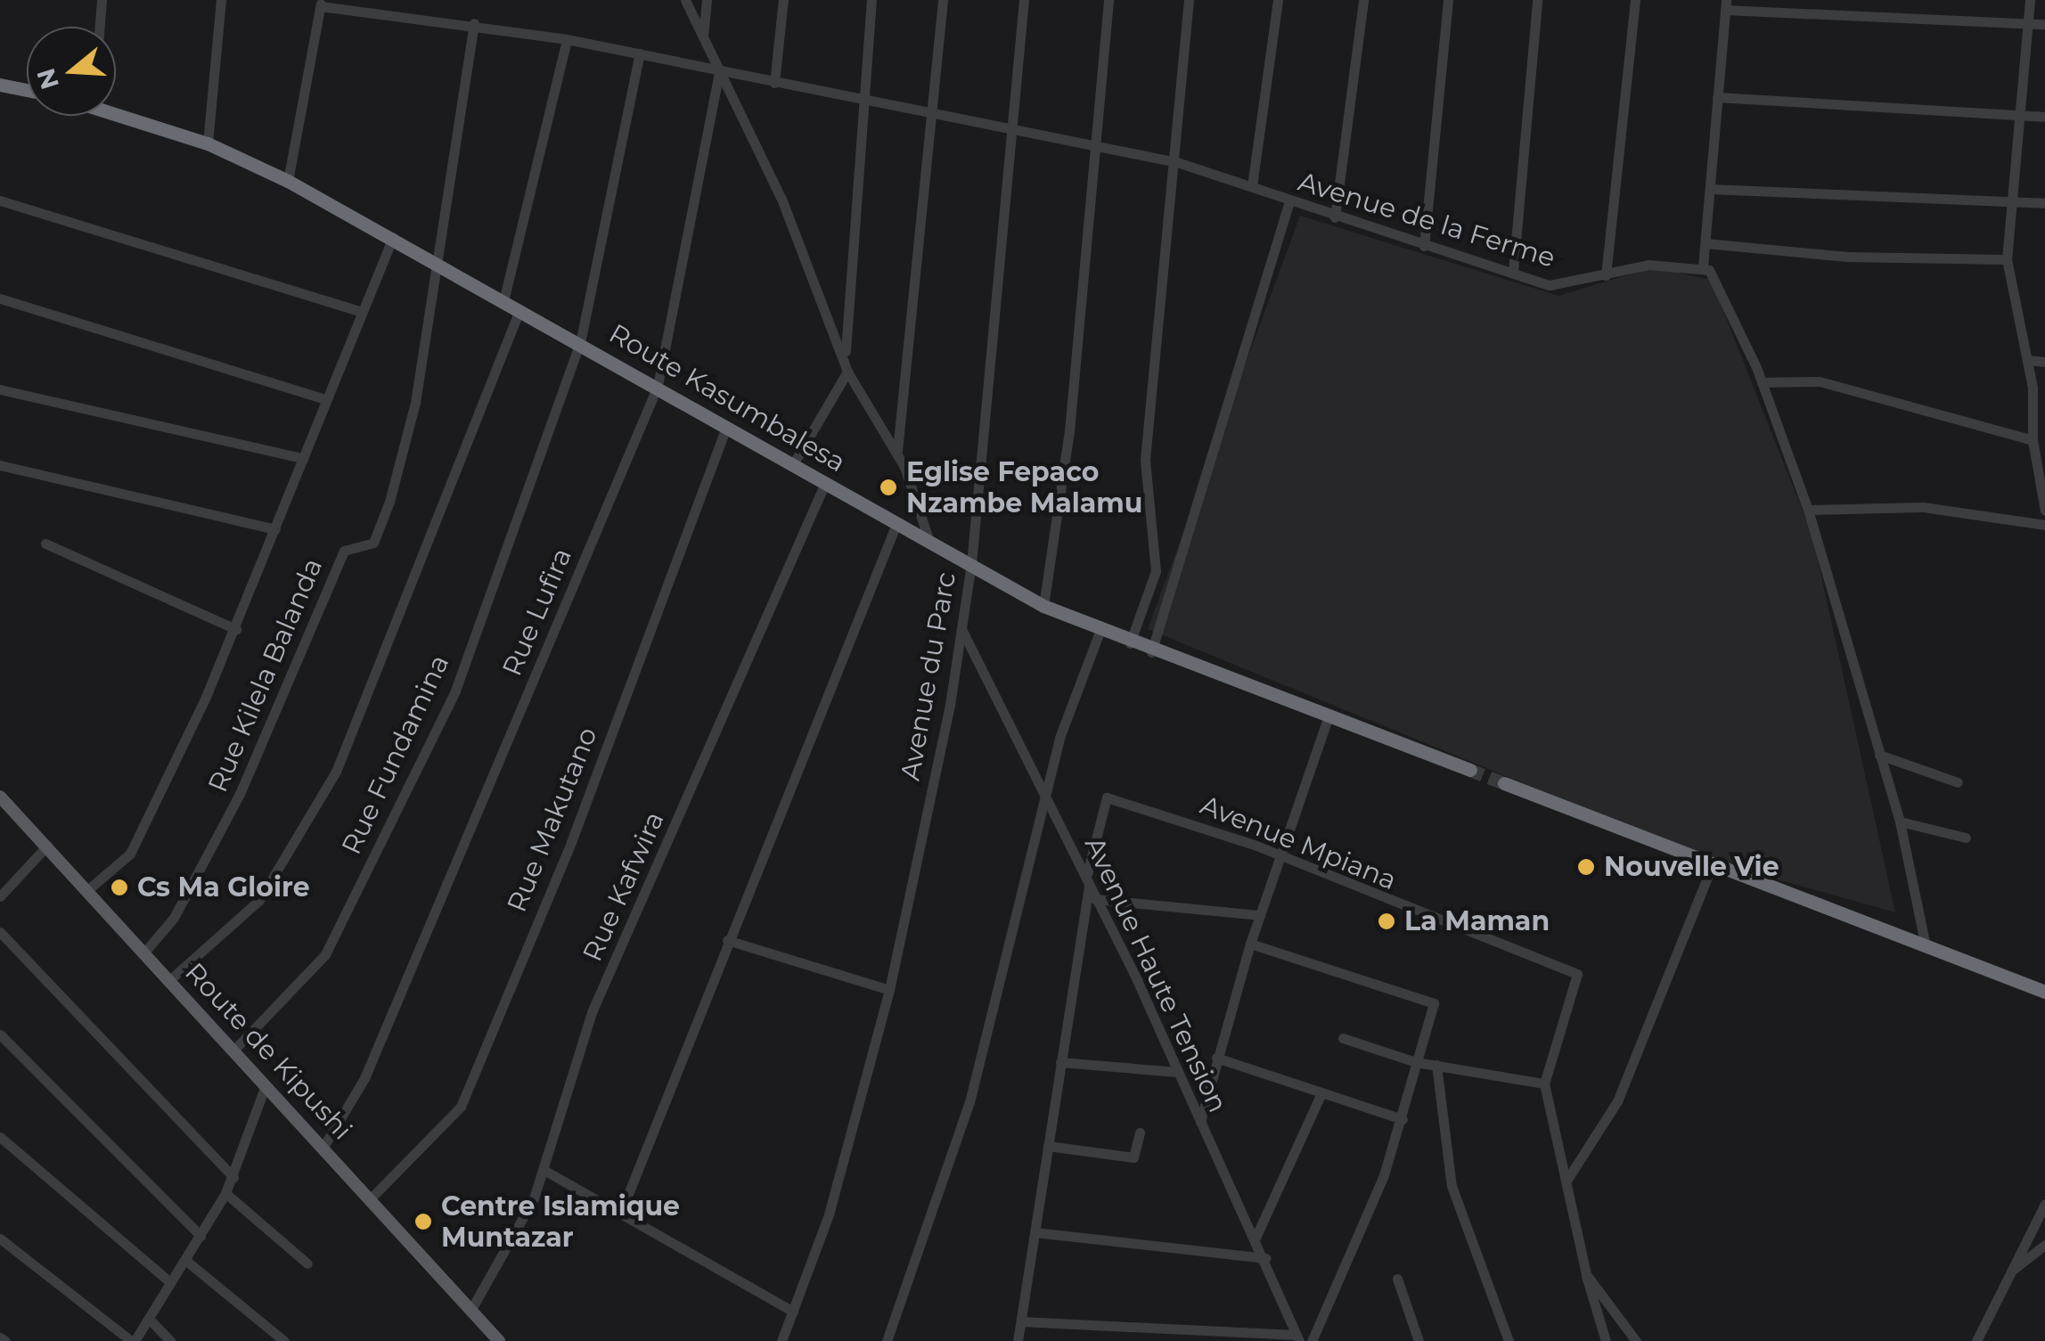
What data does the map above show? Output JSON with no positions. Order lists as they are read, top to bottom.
{
  "streets": {
    "highway": ["Route Kasumbalesa"],
    "main road": ["Route de Kipushi"],
    "street": [
      "Avenue de la Ferme",
      "Rue Lufira",
      "Rue Kilela Balanda",
      "Avenue du Parc",
      "Rue Fundamina",
      "Rue Makutano",
      "Avenue Mpiana",
      "Rue Kafwira",
      "Avenue Haute Tension"
    ]
  },
  "crossings": [
    ["Avenue de la Ferme", "Rue Lufira"],
    ["Avenue de la Ferme", "Avenue du Parc"],
    ["Route Kasumbalesa", "Rue Lufira"],
    ["Route Kasumbalesa", "Rue Kilela Balanda"],
    ["Route Kasumbalesa", "Avenue du Parc"],
    ["Route Kasumbalesa", "Rue Fundamina"],
    ["Route Kasumbalesa", "Rue Makutano"],
    ["Route Kasumbalesa", "Rue Kafwira"],
    ["Rue Lufira", "Route de Kipushi"],
    ["Rue Kilela Balanda", "Route de Kipushi"],
    ["Avenue du Parc", "Avenue Haute Tension"],
    ["Rue Fundamina", "Route de Kipushi"],
    ["Rue Makutano", "Route de Kipushi"],
    ["Avenue Mpiana", "Avenue Haute Tension"],
    ["Rue Kafwira", "Route de Kipushi"]
  ],
  "places": [
    "Eglise Fepaco Nzambe Malamu",
    "Nouvelle Vie",
    "Cs Ma Gloire",
    "La Maman",
    "Centre Islamique Muntazar"
  ],
  "north": "left"
}
